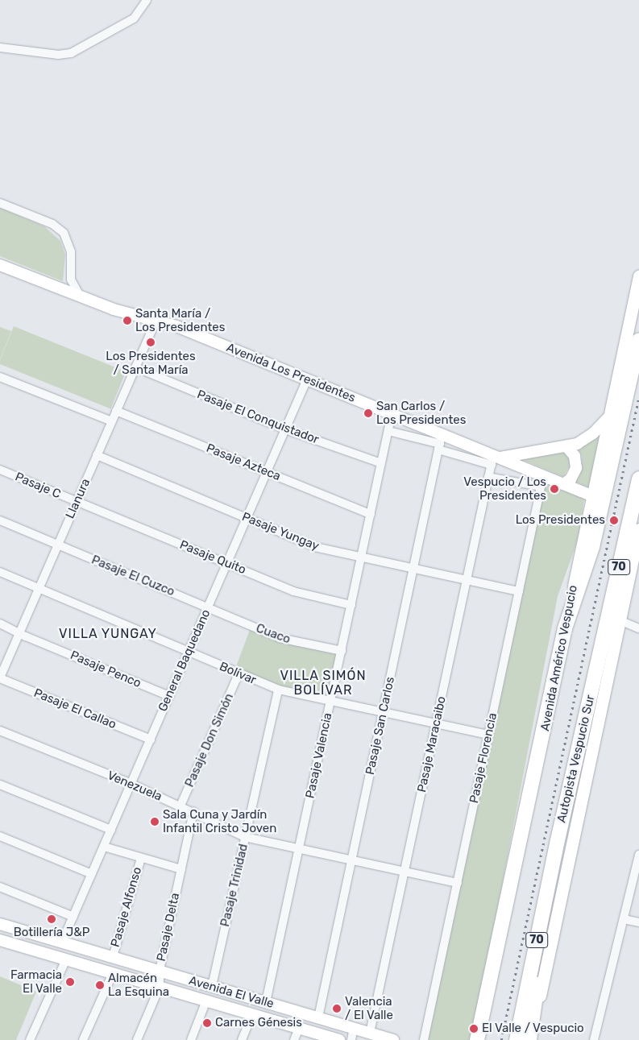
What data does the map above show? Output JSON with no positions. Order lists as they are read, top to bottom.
{
  "streets": {
    "highway": ["70", "Avenida Américo Vespucio", "Autopista Vespucio Sur"],
    "street": [
      "Avenida Los Presidentes",
      "Pasaje El Conquistador",
      "Pasaje Azteca",
      "Pasaje C",
      "Llanura",
      "Pasaje Yungay",
      "Pasaje Quito",
      "Pasaje El Cuzco",
      "Cuaco",
      "General Baquedano",
      "Pasaje Penco",
      "Bolívar",
      "Pasaje El Callao",
      "Pasaje San Carlos",
      "Pasaje Don Simón",
      "Pasaje Maracaibo",
      "Pasaje Valencia",
      "Pasaje Florencia",
      "Venezuela",
      "Pasaje Trinidad",
      "Pasaje Alfonso",
      "Pasaje Delta",
      "Avenida El Valle"
    ]
  },
  "crossings": [
    ["Avenida Los Presidentes", "Llanura"],
    ["Avenida Los Presidentes", "Avenida Américo Vespucio"],
    ["Avenida Los Presidentes", "General Baquedano"],
    ["Avenida Los Presidentes", "Pasaje San Carlos"],
    ["Avenida Los Presidentes", "Pasaje Maracaibo"],
    ["Avenida Los Presidentes", "Pasaje Valencia"],
    ["Avenida Los Presidentes", "Pasaje Florencia"],
    ["Pasaje El Conquistador", "Llanura"],
    ["Pasaje El Conquistador", "General Baquedano"],
    ["Pasaje El Conquistador", "Pasaje Valencia"],
    ["Pasaje Azteca", "Llanura"],
    ["Pasaje Azteca", "General Baquedano"],
    ["Pasaje Azteca", "Pasaje Valencia"],
    ["Pasaje C", "Llanura"],
    ["Pasaje C", "Pasaje Quito"],
    ["Llanura", "Pasaje Yungay"],
    ["Llanura", "Pasaje Quito"],
    ["Llanura", "Pasaje El Cuzco"],
    ["Llanura", "Pasaje Penco"],
    ["Llanura", "Bolívar"],
    ["Llanura", "Pasaje El Callao"],
    ["Pasaje Yungay", "General Baquedano"],
    ["Pasaje Yungay", "Pasaje San Carlos"],
    ["Pasaje Yungay", "Pasaje Maracaibo"],
    ["Pasaje Yungay", "Pasaje Valencia"],
    ["Pasaje Yungay", "Pasaje Florencia"],
    ["Pasaje Quito", "General Baquedano"],
    ["Pasaje Quito", "Pasaje Valencia"],
    ["70", "Avenida Américo Vespucio"],
    ["Pasaje El Cuzco", "Cuaco"],
    ["Pasaje El Cuzco", "General Baquedano"],
    ["Cuaco", "General Baquedano"],
    ["Cuaco", "Pasaje Valencia"],
    ["General Baquedano", "Pasaje Penco"],
    ["General Baquedano", "Bolívar"],
    ["General Baquedano", "Pasaje El Callao"],
    ["General Baquedano", "Venezuela"],
    ["General Baquedano", "Avenida El Valle"],
    ["Bolívar", "Pasaje San Carlos"],
    ["Bolívar", "Pasaje Don Simón"],
    ["Bolívar", "Pasaje Maracaibo"],
    ["Bolívar", "Pasaje Valencia"],
    ["Bolívar", "Pasaje Florencia"],
    ["Bolívar", "Pasaje Trinidad"],
    ["Pasaje San Carlos", "Venezuela"],
    ["Pasaje San Carlos", "Avenida El Valle"],
    ["Pasaje Don Simón", "Venezuela"],
    ["Pasaje Maracaibo", "Venezuela"],
    ["Pasaje Maracaibo", "Avenida El Valle"],
    ["Pasaje Valencia", "Venezuela"],
    ["Pasaje Valencia", "Avenida El Valle"],
    ["Pasaje Florencia", "Venezuela"],
    ["Venezuela", "Pasaje Trinidad"],
    ["Venezuela", "Pasaje Delta"],
    ["Pasaje Trinidad", "Avenida El Valle"],
    ["Pasaje Alfonso", "Avenida El Valle"],
    ["Pasaje Delta", "Avenida El Valle"]
  ],
  "districts": ["VILLA YUNGAY", "VILLA SIMÓN BOLÍVAR"],
  "places": [
    "Santa María / Los Presidentes",
    "Los Presidentes / Santa María",
    "San Carlos / Los Presidentes",
    "Vespucio / Los Presidentes",
    "Los Presidentes",
    "Sala Cuna y Jardín Infantil Cristo Joven",
    "Botillería J&P",
    "Farmacia El Valle",
    "Almacén La Esquina",
    "Valencia / El Valle",
    "Carnes Génesis",
    "El Valle / Vespucio"
  ]
}
